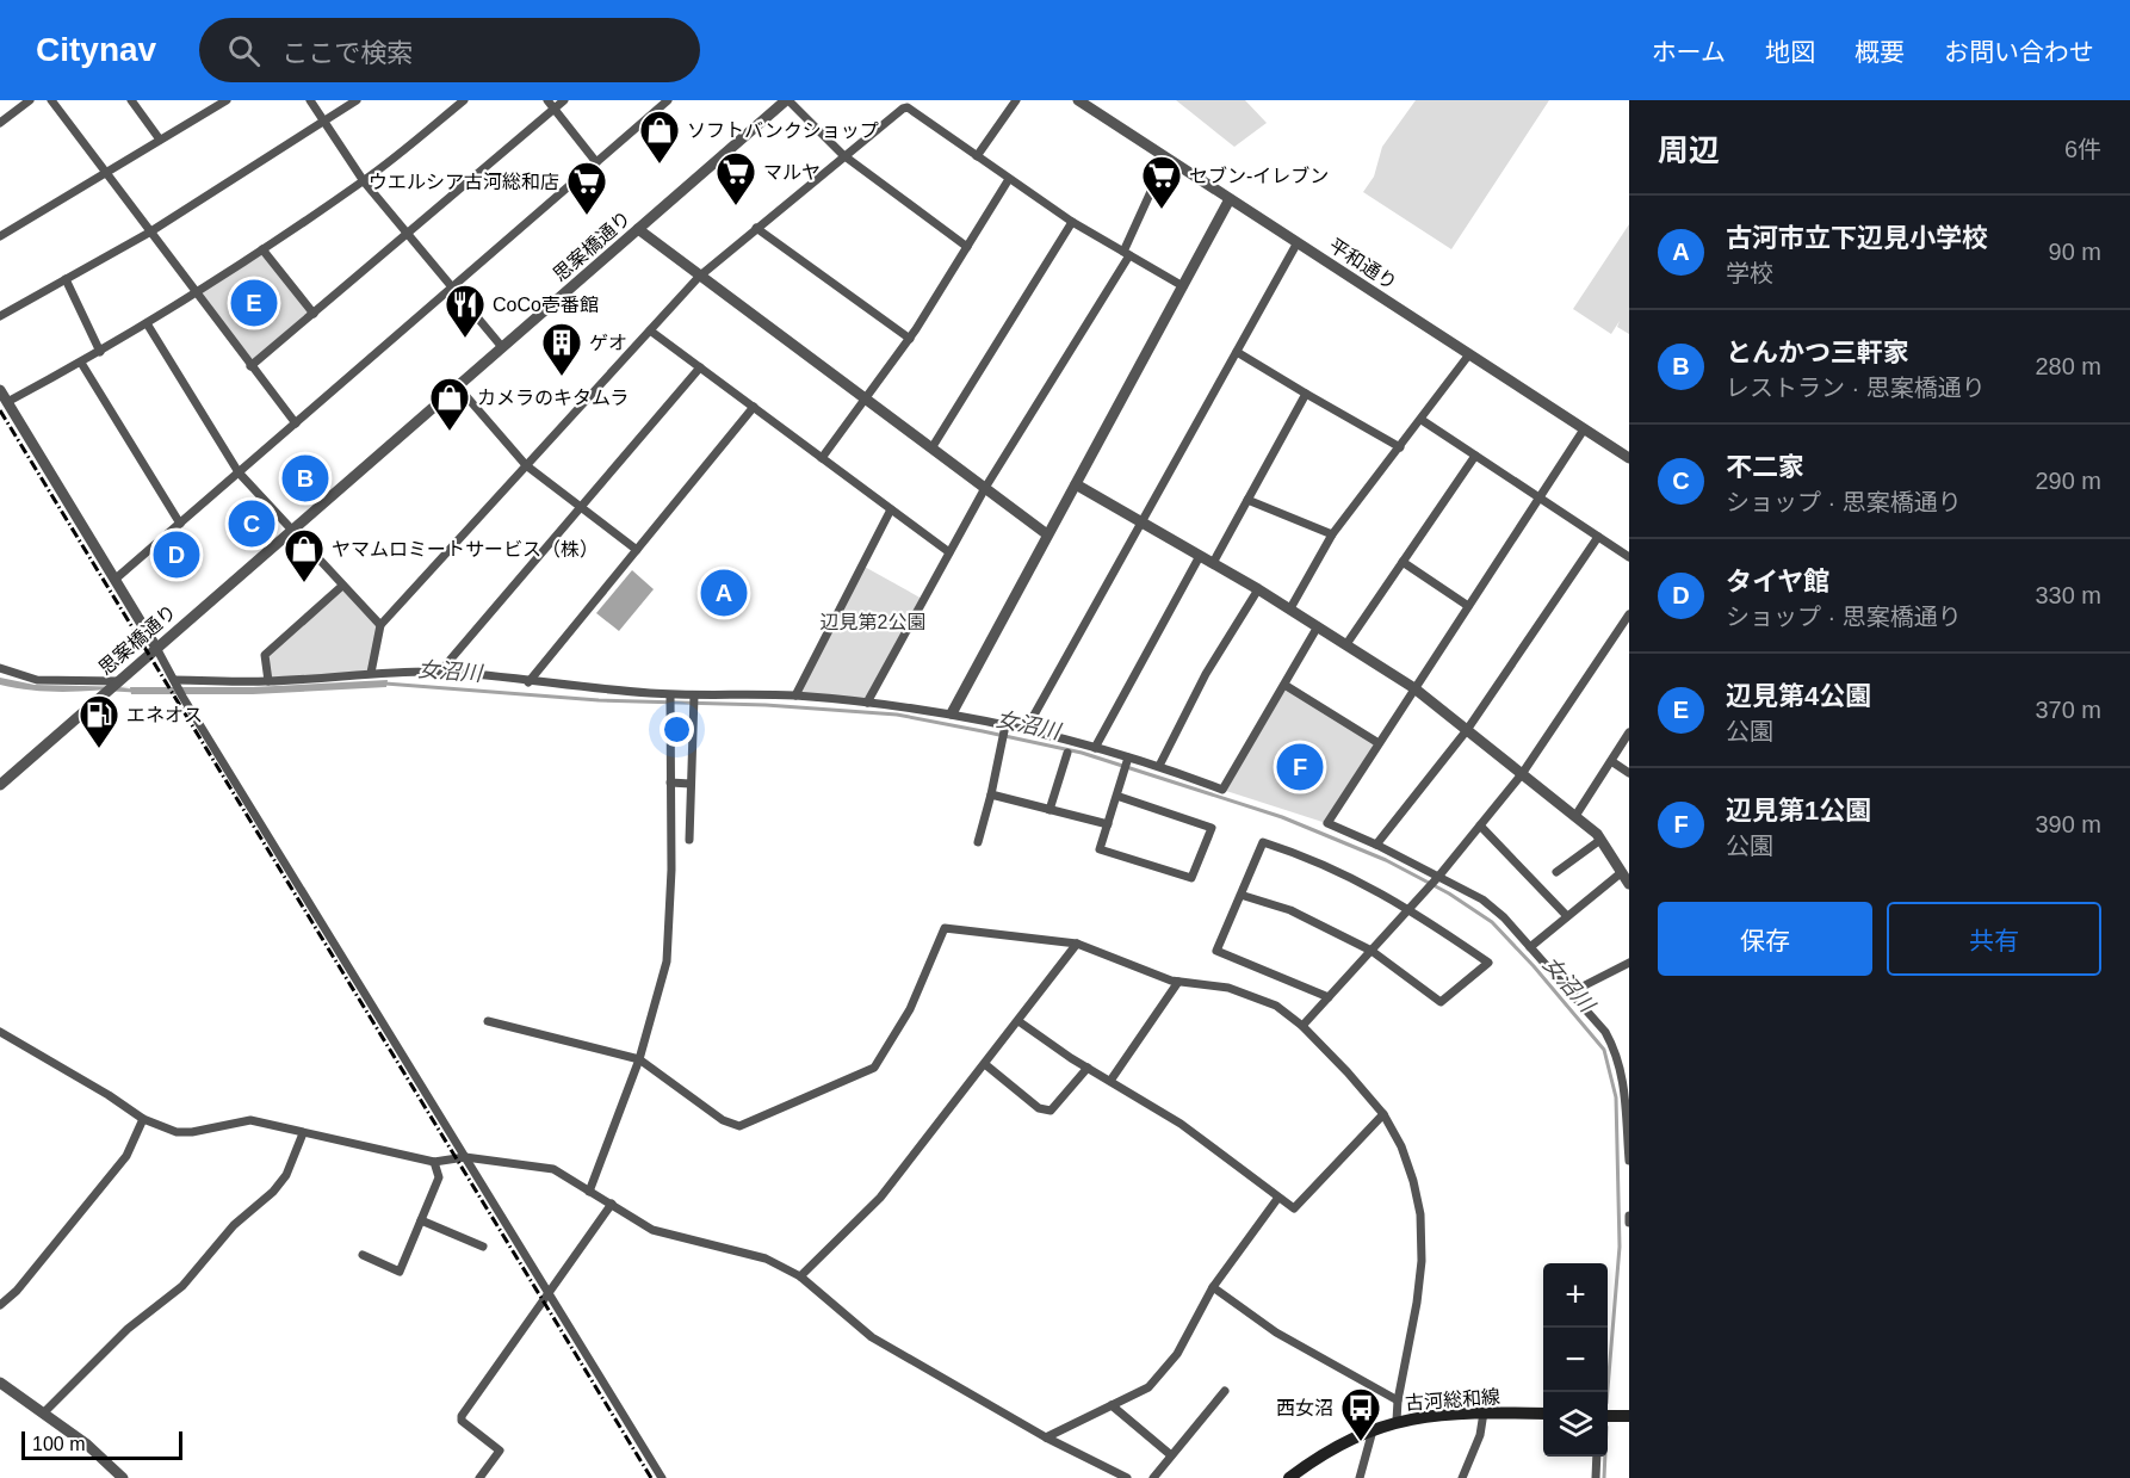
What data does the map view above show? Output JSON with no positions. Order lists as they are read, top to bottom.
{
  "streets": {
    "main road": ["古河総和線"],
    "street": ["思案橋通り", "平和通り"]
  },
  "water": ["女沼川"],
  "parks": ["辺見第2公園"],
  "places": {
    "shop": ["ソフトバンクショップ", "カメラのキタムラ", "ヤマムロミートサービス（株）"],
    "supermarket": ["マルヤ", "セブン-イレブン", "ウエルシア古河総和店"],
    "restaurant": ["CoCo壱番館"],
    "building": ["ゲオ"],
    "fuel station": ["エネオス"],
    "bus stop": ["西女沼"]
  },
  "scale_bar": "100 m",
  "page": {
    "header": "Citynav",
    "search": "ここで検索",
    "nav": [
      "ホーム",
      "地図",
      "概要",
      "お問い合わせ"
    ],
    "heading": ["周辺", "6件"],
    "list": [
      {
        "mark": "A",
        "name": "古河市立下辺見小学校",
        "note": "学校",
        "value": "90 m"
      },
      {
        "mark": "B",
        "name": "とんかつ三軒家",
        "note": "レストラン · 思案橋通り",
        "value": "280 m"
      },
      {
        "mark": "C",
        "name": "不二家",
        "note": "ショップ · 思案橋通り",
        "value": "290 m"
      },
      {
        "mark": "D",
        "name": "タイヤ館",
        "note": "ショップ · 思案橋通り",
        "value": "330 m"
      },
      {
        "mark": "E",
        "name": "辺見第4公園",
        "note": "公園",
        "value": "370 m"
      },
      {
        "mark": "F",
        "name": "辺見第1公園",
        "note": "公園",
        "value": "390 m"
      }
    ],
    "pins": [
      "E",
      "B",
      "C",
      "D",
      "A",
      "F"
    ],
    "buttons": ["保存", "共有"],
    "map_buttons": ["+", "−"],
    "scale": "100 m"
  }
}
